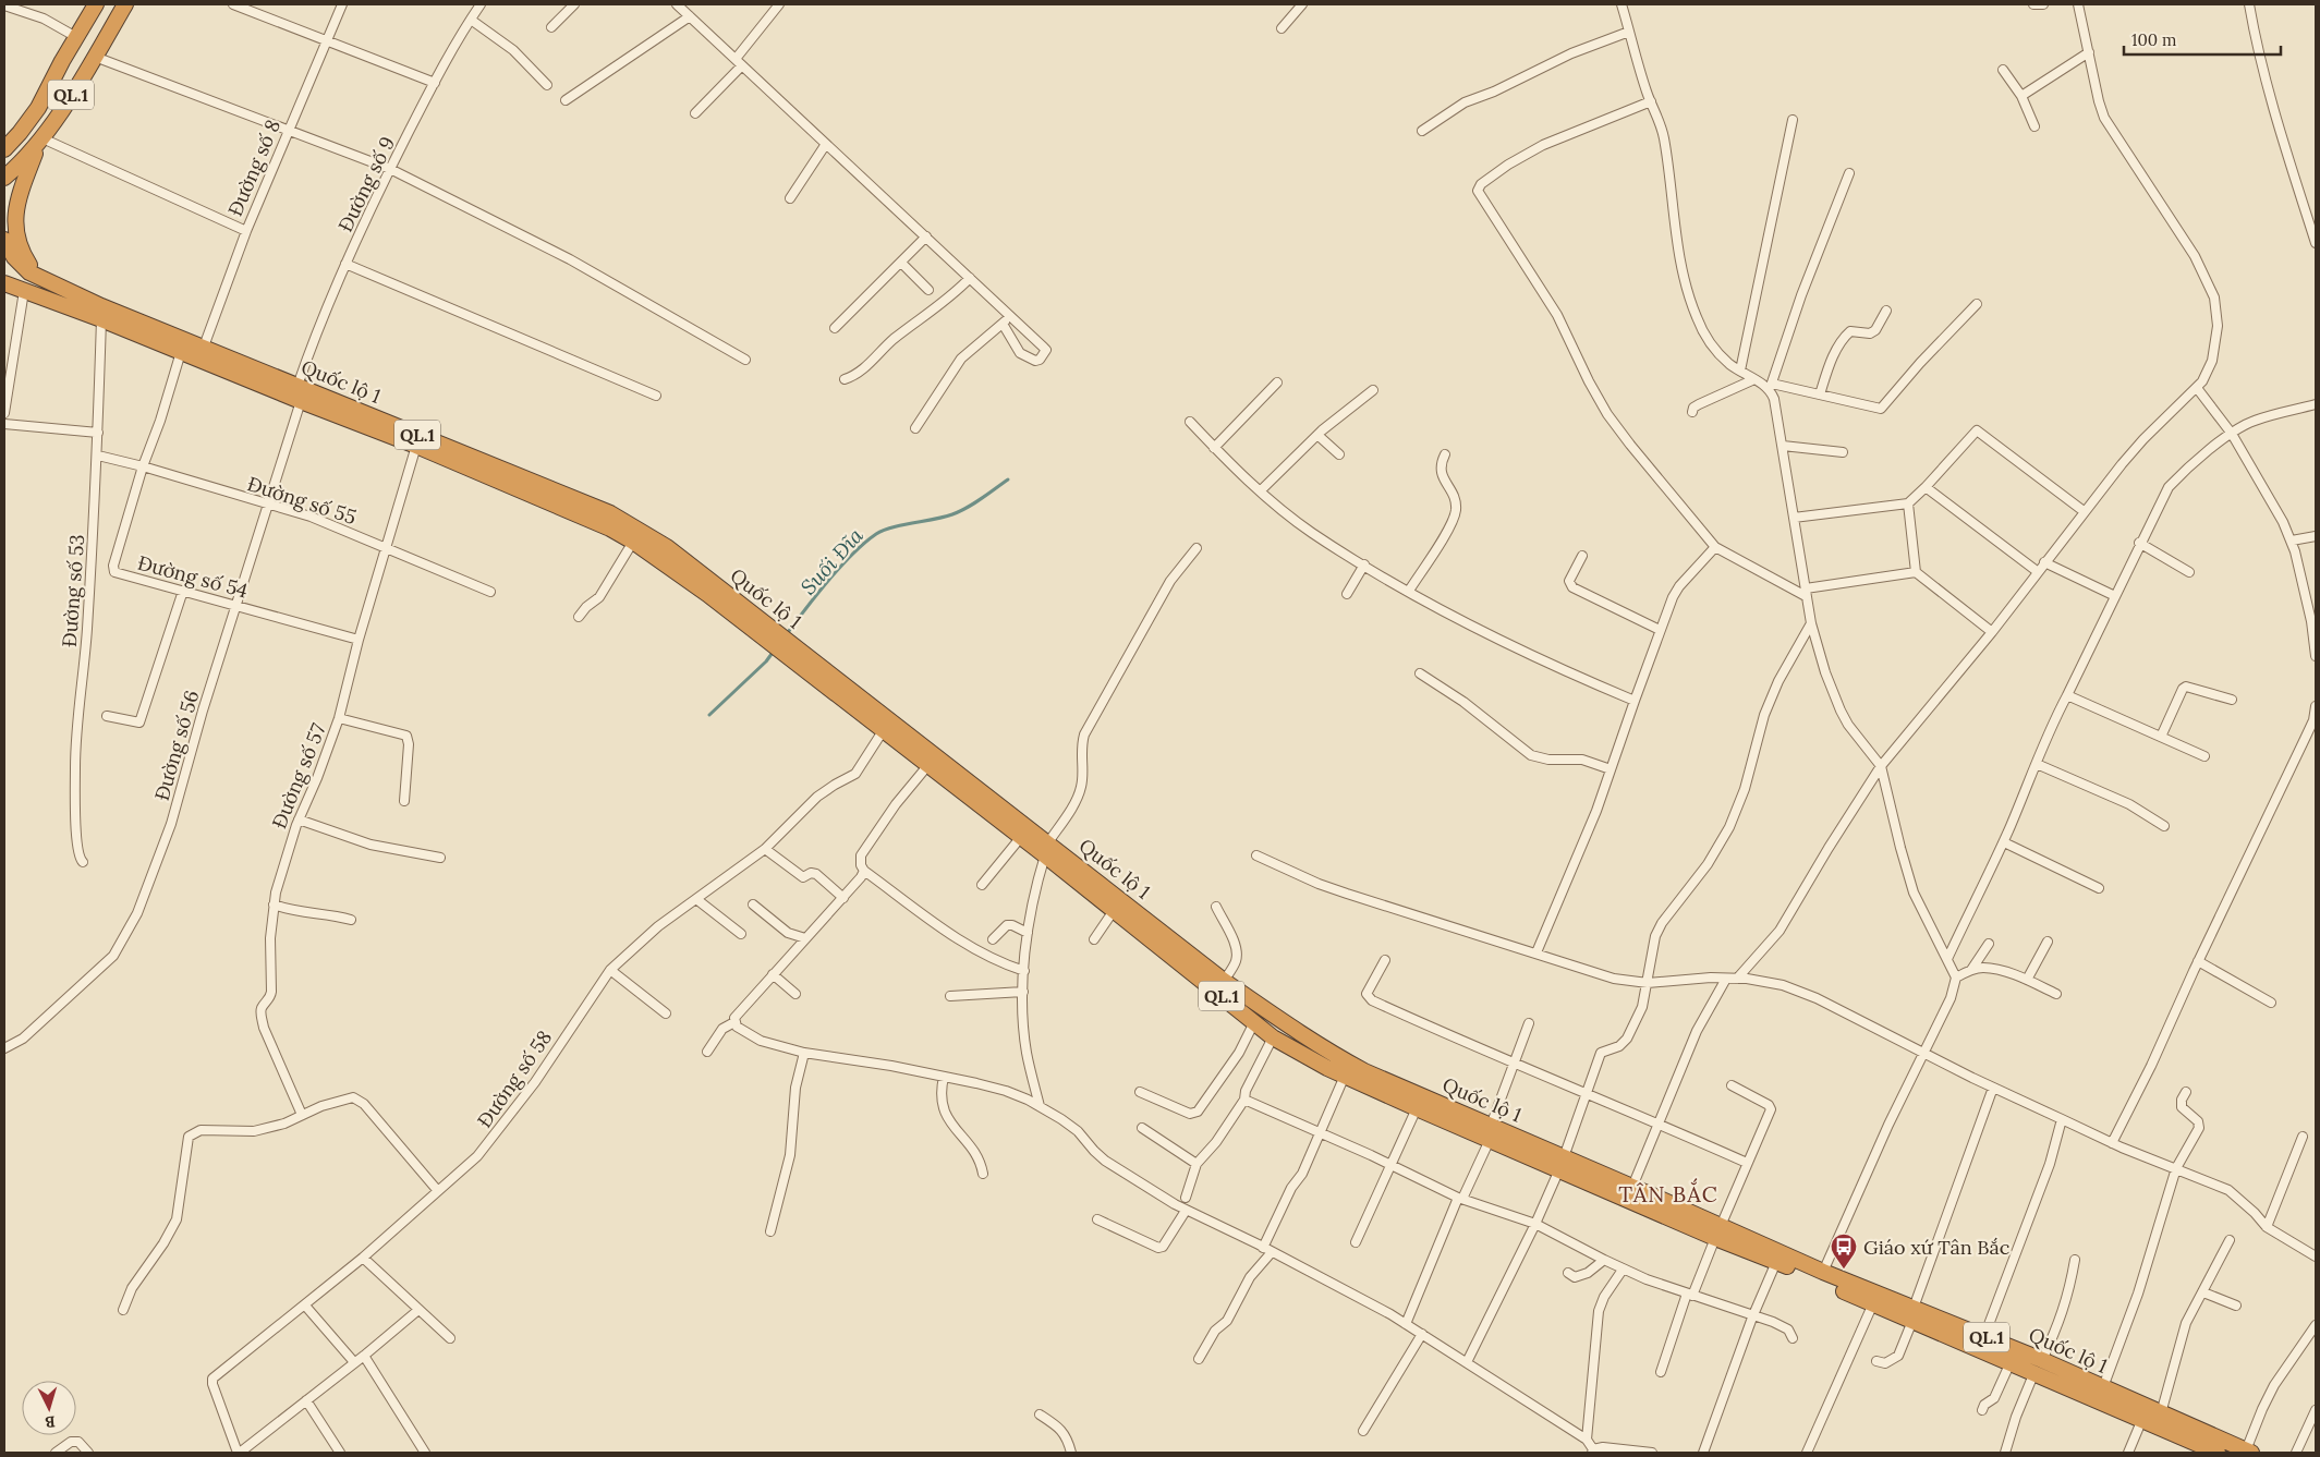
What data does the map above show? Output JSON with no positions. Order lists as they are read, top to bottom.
{
  "streets": {
    "highway": ["QL.1", "Quốc lộ 1"],
    "street": [
      "Đường số 8",
      "Đường số 9",
      "Đường số 55",
      "Đường số 54",
      "Đường số 53",
      "Đường số 56",
      "Đường số 57",
      "Đường số 58"
    ]
  },
  "crossings": [
    ["Đường số 8", "Quốc lộ 1"],
    ["Đường số 9", "Quốc lộ 1"],
    ["Quốc lộ 1", "Đường số 54"],
    ["Quốc lộ 1", "Đường số 53"],
    ["Quốc lộ 1", "Đường số 56"],
    ["Quốc lộ 1", "Đường số 57"],
    ["Quốc lộ 1", "Đường số 58"],
    ["Đường số 55", "Đường số 54"],
    ["Đường số 55", "Đường số 53"],
    ["Đường số 55", "Đường số 56"],
    ["Đường số 55", "Đường số 57"],
    ["Đường số 54", "Đường số 56"],
    ["Đường số 54", "Đường số 57"]
  ],
  "districts": ["TÂN BẮC"],
  "water": ["Suối Đĩa"],
  "places": {
    "bus stop": ["Giáo xứ Tân Bắc"]
  },
  "scale_bar": "100 m",
  "north": "bottom"
}
